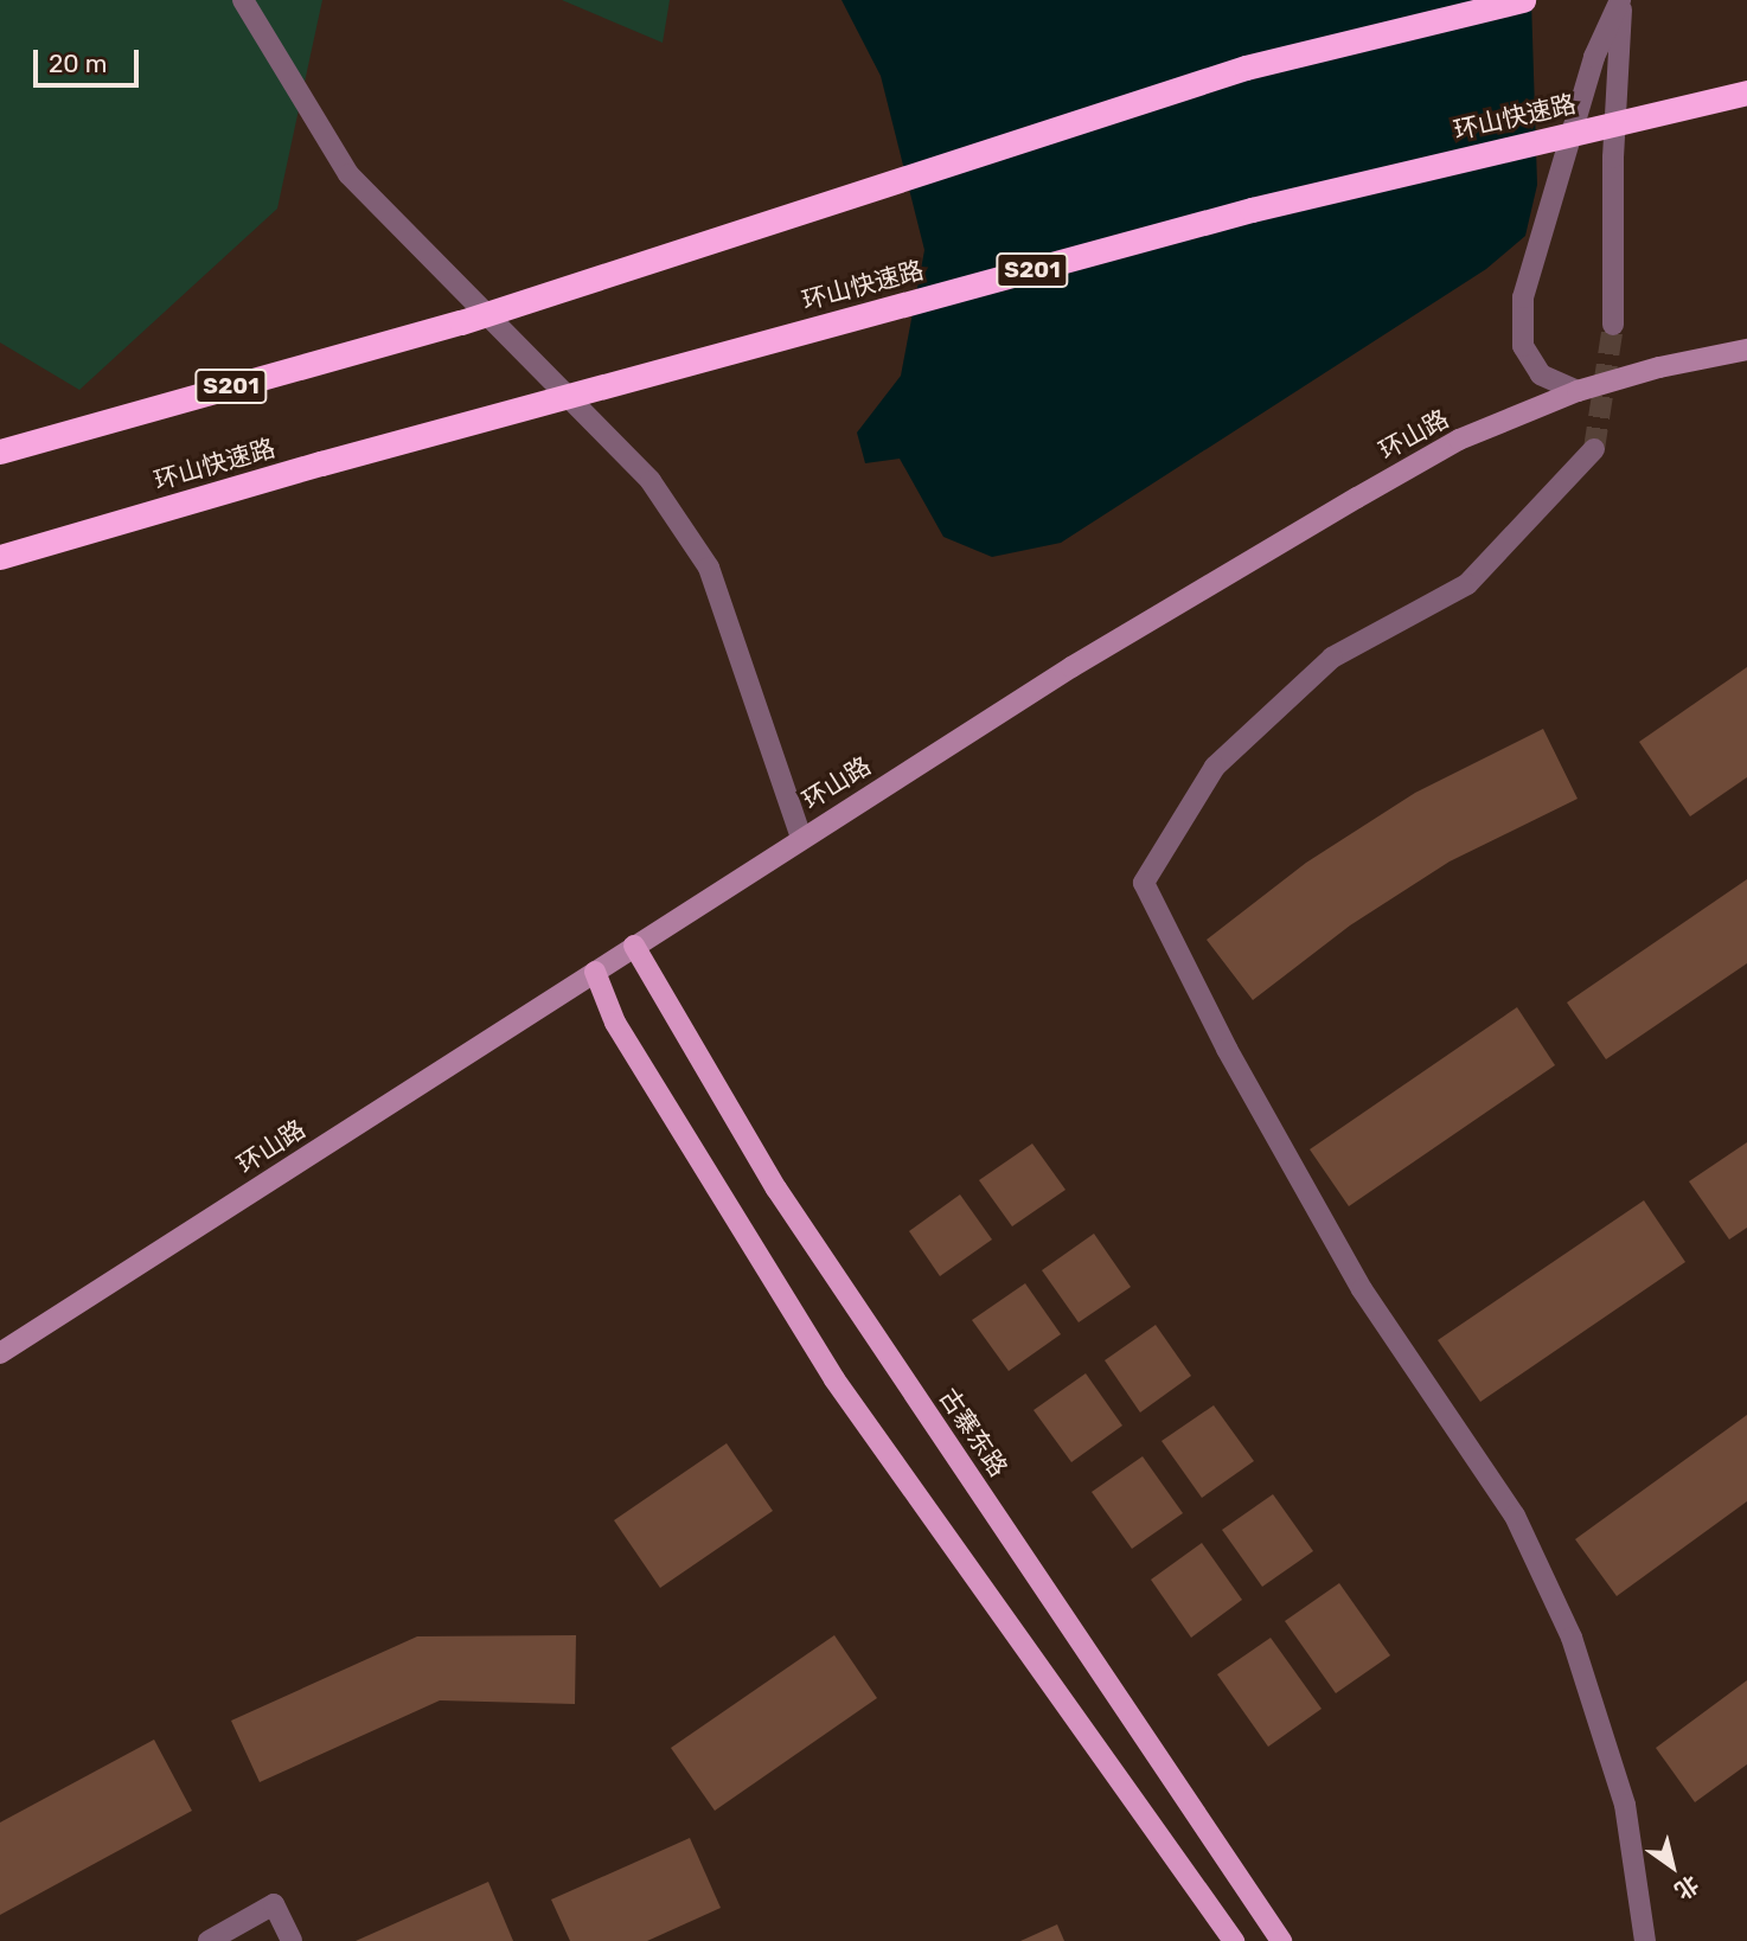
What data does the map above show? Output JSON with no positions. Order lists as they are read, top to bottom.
{
  "streets": {
    "highway": ["环山快速路", "S201"],
    "main road": ["环山路", "古寨东路"]
  },
  "crossings": [
    ["环山路", "古寨东路"]
  ],
  "scale_bar": "20 m",
  "north": "bottom right"
}
